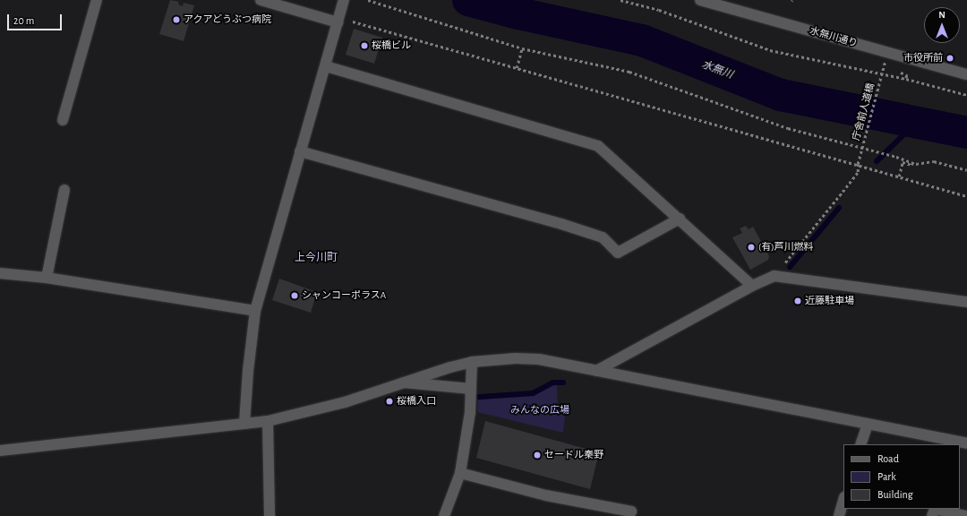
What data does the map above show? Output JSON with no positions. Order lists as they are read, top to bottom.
{
  "streets": {
    "street": ["水無川通り"],
    "path": ["庁舎前人道橋"]
  },
  "districts": ["上今川町"],
  "water": ["水無川"],
  "parks": ["みんなの広場"],
  "places": [
    "アクアどうぶつ病院",
    "桜橋ビル",
    "市役所前",
    "(有)芦川燃料",
    "シャンコーポラスA",
    "近藤駐車場",
    "桜橋入口",
    "セードル秦野"
  ],
  "legend": ["Road", "Park", "Building"],
  "scale_bar": "20 m",
  "north": "top"
}
